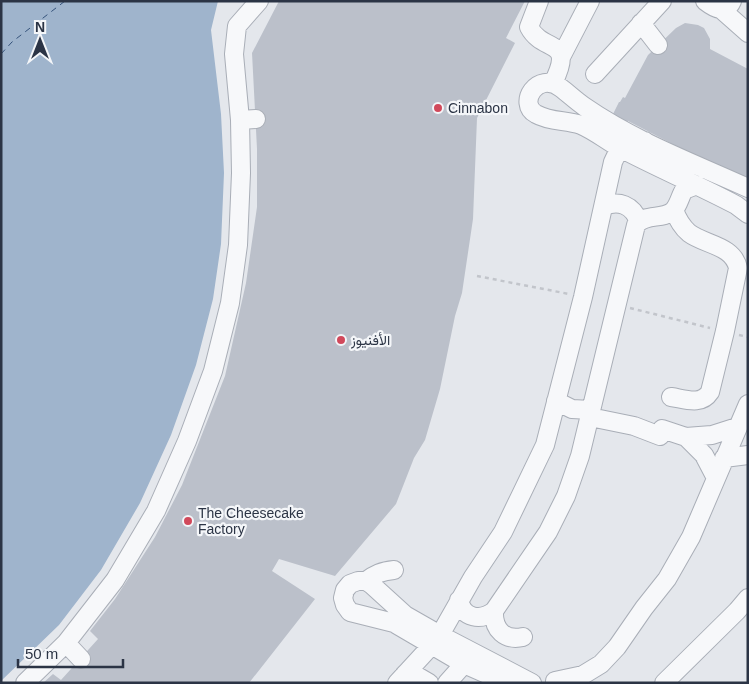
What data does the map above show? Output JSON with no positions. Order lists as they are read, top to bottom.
{
  "places": ["Cinnabon", "الأفنيوز", "The Cheesecake Factory"],
  "scale_bar": "50 m",
  "north": "top"
}
